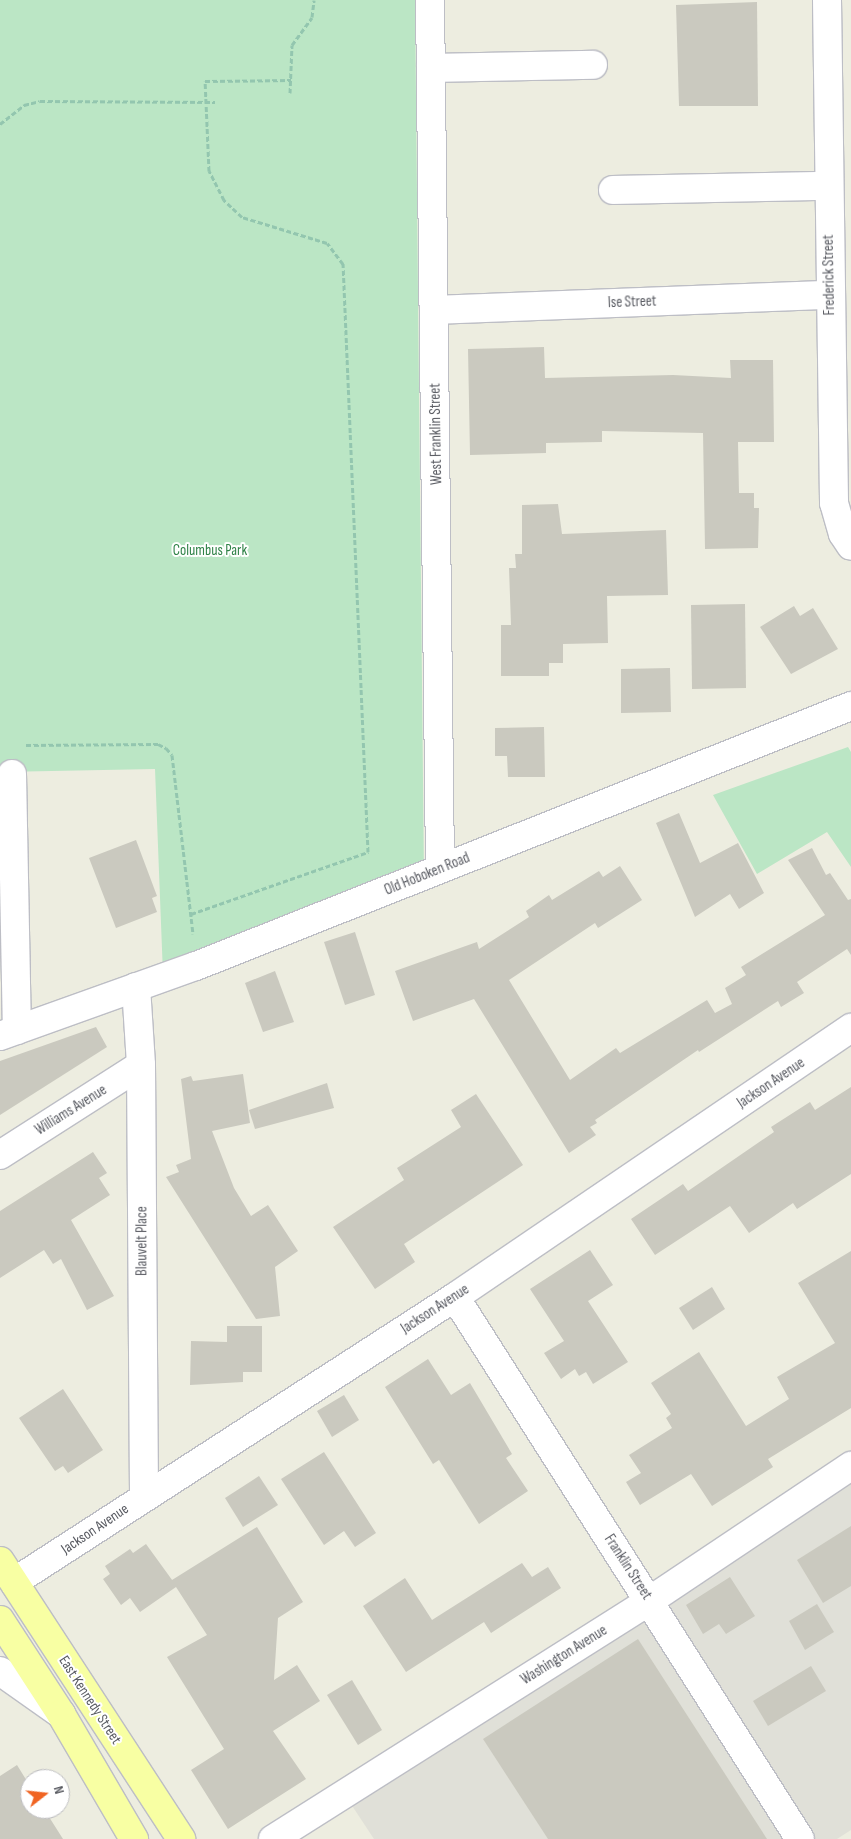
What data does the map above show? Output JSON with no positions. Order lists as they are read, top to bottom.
{
  "streets": {
    "main road": ["East Kennedy Street"],
    "street": [
      "Frederick Street",
      "Ise Street",
      "West Franklin Street",
      "Old Hoboken Road",
      "Jackson Avenue",
      "Williams Avenue",
      "Blauvelt Place",
      "Franklin Street",
      "Washington Avenue"
    ]
  },
  "crossings": [
    ["Frederick Street", "Ise Street"],
    ["Ise Street", "West Franklin Street"],
    ["West Franklin Street", "Old Hoboken Road"],
    ["Old Hoboken Road", "Blauvelt Place"],
    ["Jackson Avenue", "Blauvelt Place"],
    ["Jackson Avenue", "Franklin Street"],
    ["Jackson Avenue", "East Kennedy Street"],
    ["Williams Avenue", "Blauvelt Place"],
    ["Franklin Street", "Washington Avenue"]
  ],
  "parks": ["Columbus Park"],
  "north": "right"
}
